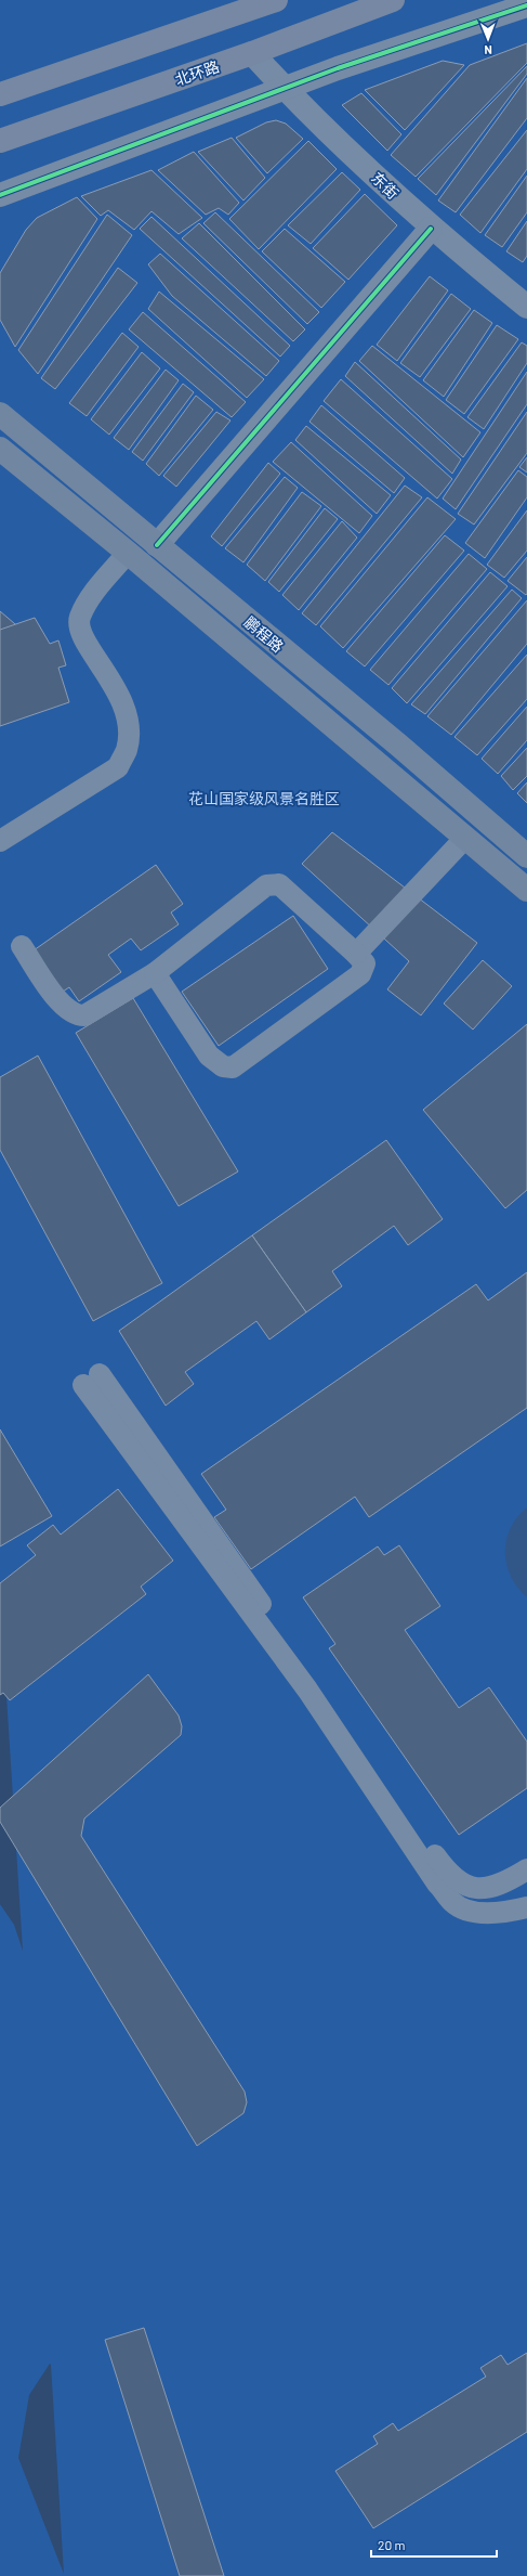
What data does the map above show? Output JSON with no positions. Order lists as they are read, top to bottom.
{
  "streets": {
    "main road": ["北环路", "鹏程路"],
    "street": ["东街"]
  },
  "crossings": [
    ["北环路", "东街"]
  ],
  "parks": ["花山国家级风景名胜区"],
  "scale_bar": "20 m",
  "north": "bottom"
}
